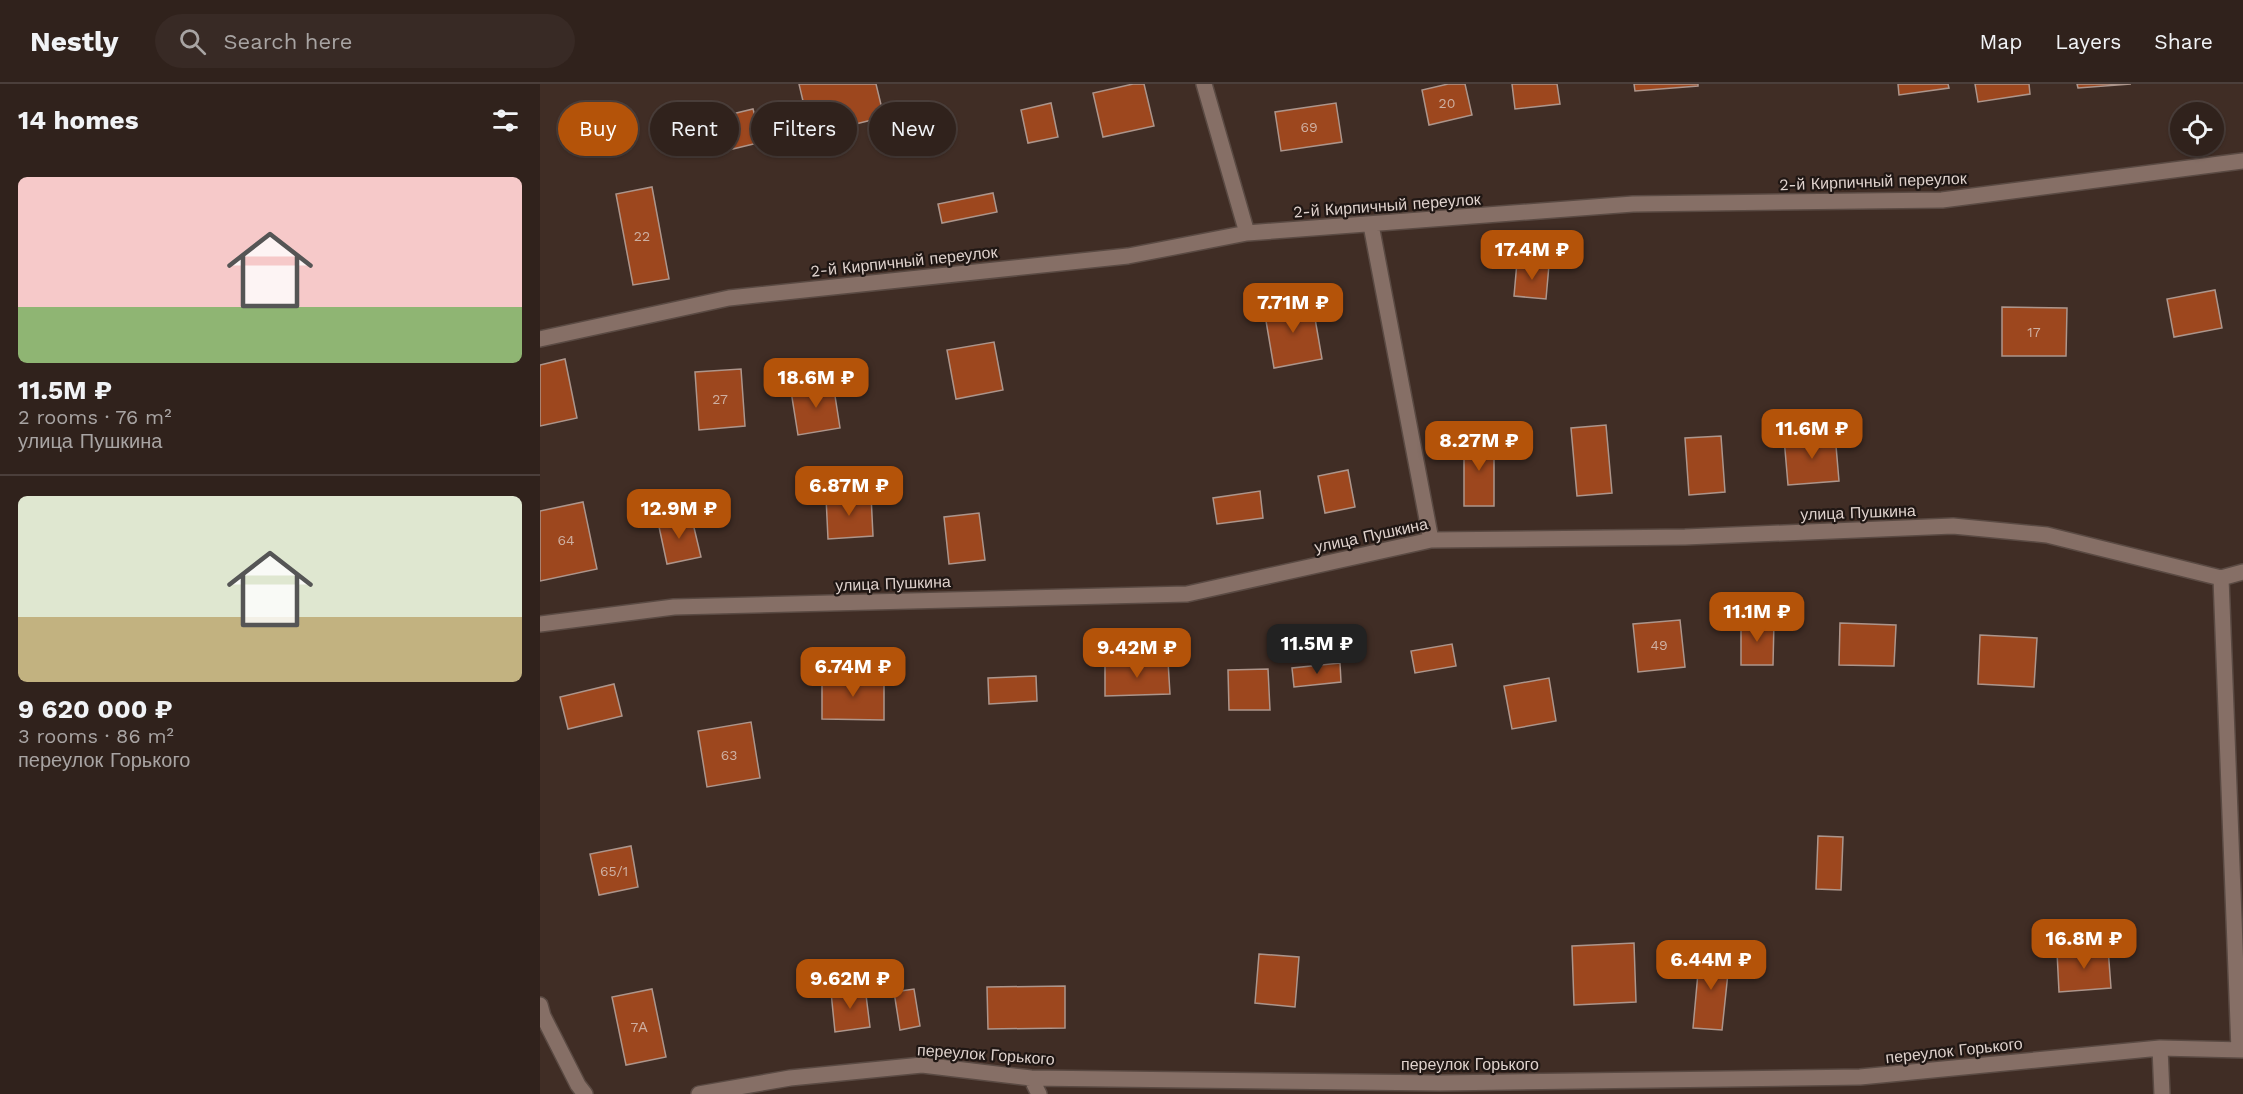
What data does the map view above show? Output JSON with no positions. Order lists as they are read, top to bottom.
{
  "streets": {
    "street": ["2-й Кирпичный переулок", "улица Пушкина", "переулок Горького"]
  },
  "house_numbers": [
    "20",
    "69",
    "22",
    "17",
    "27",
    "64",
    "49",
    "63",
    "65/1",
    "7А"
  ],
  "page": {
    "header": "Nestly",
    "search": "Search here",
    "nav": ["Map", "Layers", "Share"],
    "heading": "14 homes",
    "chip": [
      "Buy",
      "Rent",
      "Filters",
      "New"
    ],
    "list": [
      {
        "name": "11.5M ₽",
        "note": "2 rooms · 76 m² · улица Пушкина"
      },
      {
        "name": "9 620 000 ₽",
        "note": "3 rooms · 86 m² · переулок Горького"
      }
    ],
    "price": [
      "17.4M ₽",
      "7.71M ₽",
      "18.6M ₽",
      "11.6M ₽",
      "8.27M ₽",
      "6.87M ₽",
      "12.9M ₽",
      "11.1M ₽",
      "11.5M ₽",
      "9.42M ₽",
      "6.74M ₽",
      "16.8M ₽",
      "6.44M ₽",
      "9.62M ₽"
    ]
  }
}
